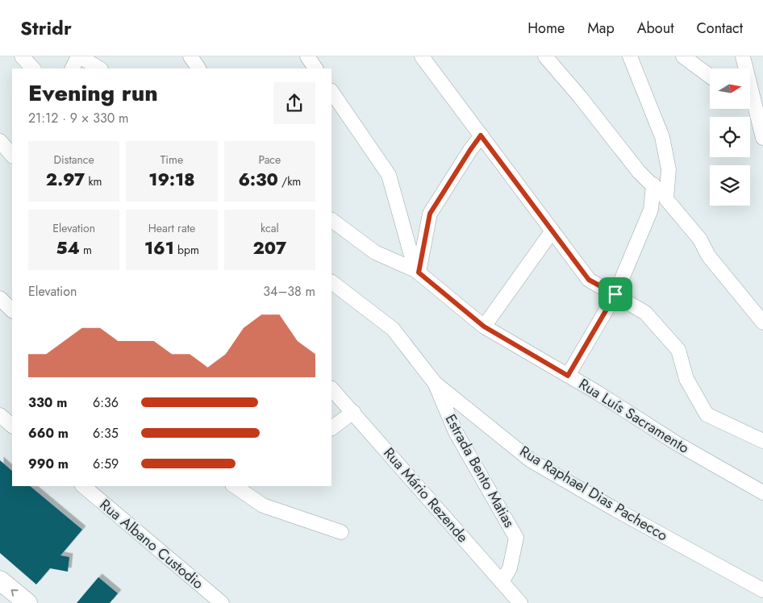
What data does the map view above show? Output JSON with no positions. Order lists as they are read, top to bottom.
{
  "streets": {
    "street": [
      "Rua Luís Sacramento",
      "Estrada Bento Matias",
      "Rua Raphael Dias Pachecco",
      "Rua Mário Rezende",
      "Rua Albano Custodio"
    ]
  },
  "crossings": [
    ["Estrada Bento Matias", "Rua Raphael Dias Pachecco"],
    ["Estrada Bento Matias", "Rua Mário Rezende"]
  ],
  "north": "right",
  "page": {
    "header": "Stridr",
    "nav": [
      "Home",
      "Map",
      "About",
      "Contact"
    ],
    "heading": ["Evening run", "21:12 · 9 × 330 m"],
    "stats": [
      ["Distance", "2.97 km"],
      ["Time", "19:18"],
      ["Pace", "6:30 /km"],
      ["Elevation", "54 m"],
      ["Heart rate", "161 bpm"],
      ["kcal", "207"]
    ],
    "chart": ["Elevation", "34–38 m"],
    "list": [
      {
        "name": "330 m",
        "note": "6:36"
      },
      {
        "name": "660 m",
        "note": "6:35"
      },
      {
        "name": "990 m",
        "note": "6:59"
      }
    ]
  }
}
